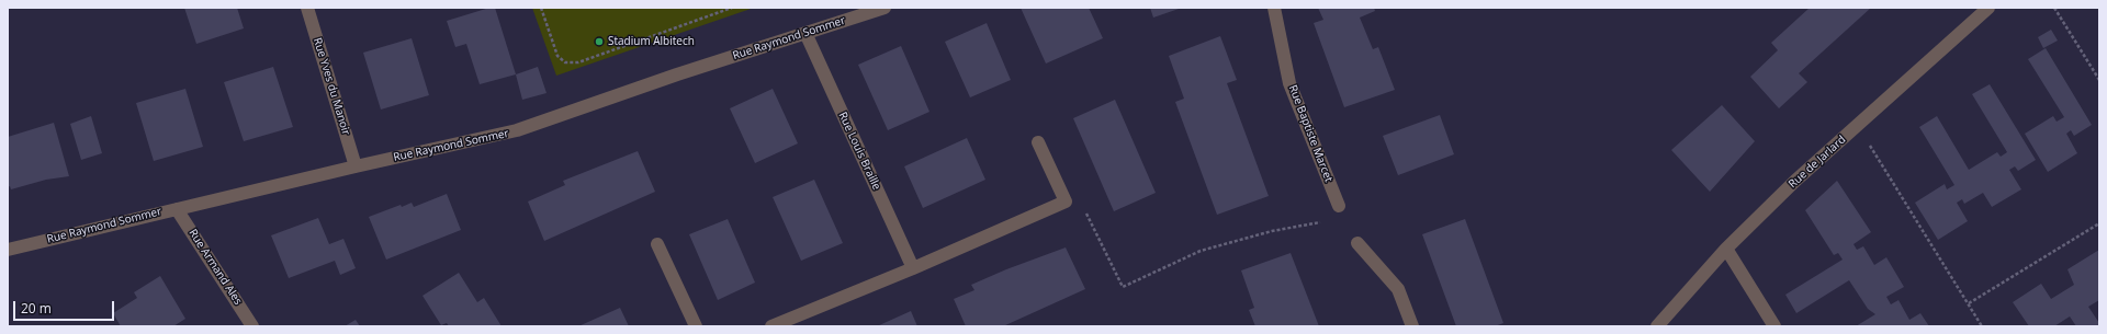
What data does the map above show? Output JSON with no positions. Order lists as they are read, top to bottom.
{
  "streets": {
    "street": [
      "Rue Raymond Sommer",
      "Rue Yves du Manoir",
      "Rue Baptiste Marcet",
      "Rue Louis Braille",
      "Rue de Jarlard",
      "Rue Armand Ales"
    ]
  },
  "crossings": [
    ["Rue Raymond Sommer", "Rue Yves du Manoir"],
    ["Rue Raymond Sommer", "Rue Louis Braille"],
    ["Rue Raymond Sommer", "Rue Armand Ales"]
  ],
  "places": ["Stadium Albitech"],
  "scale_bar": "20 m"
}
